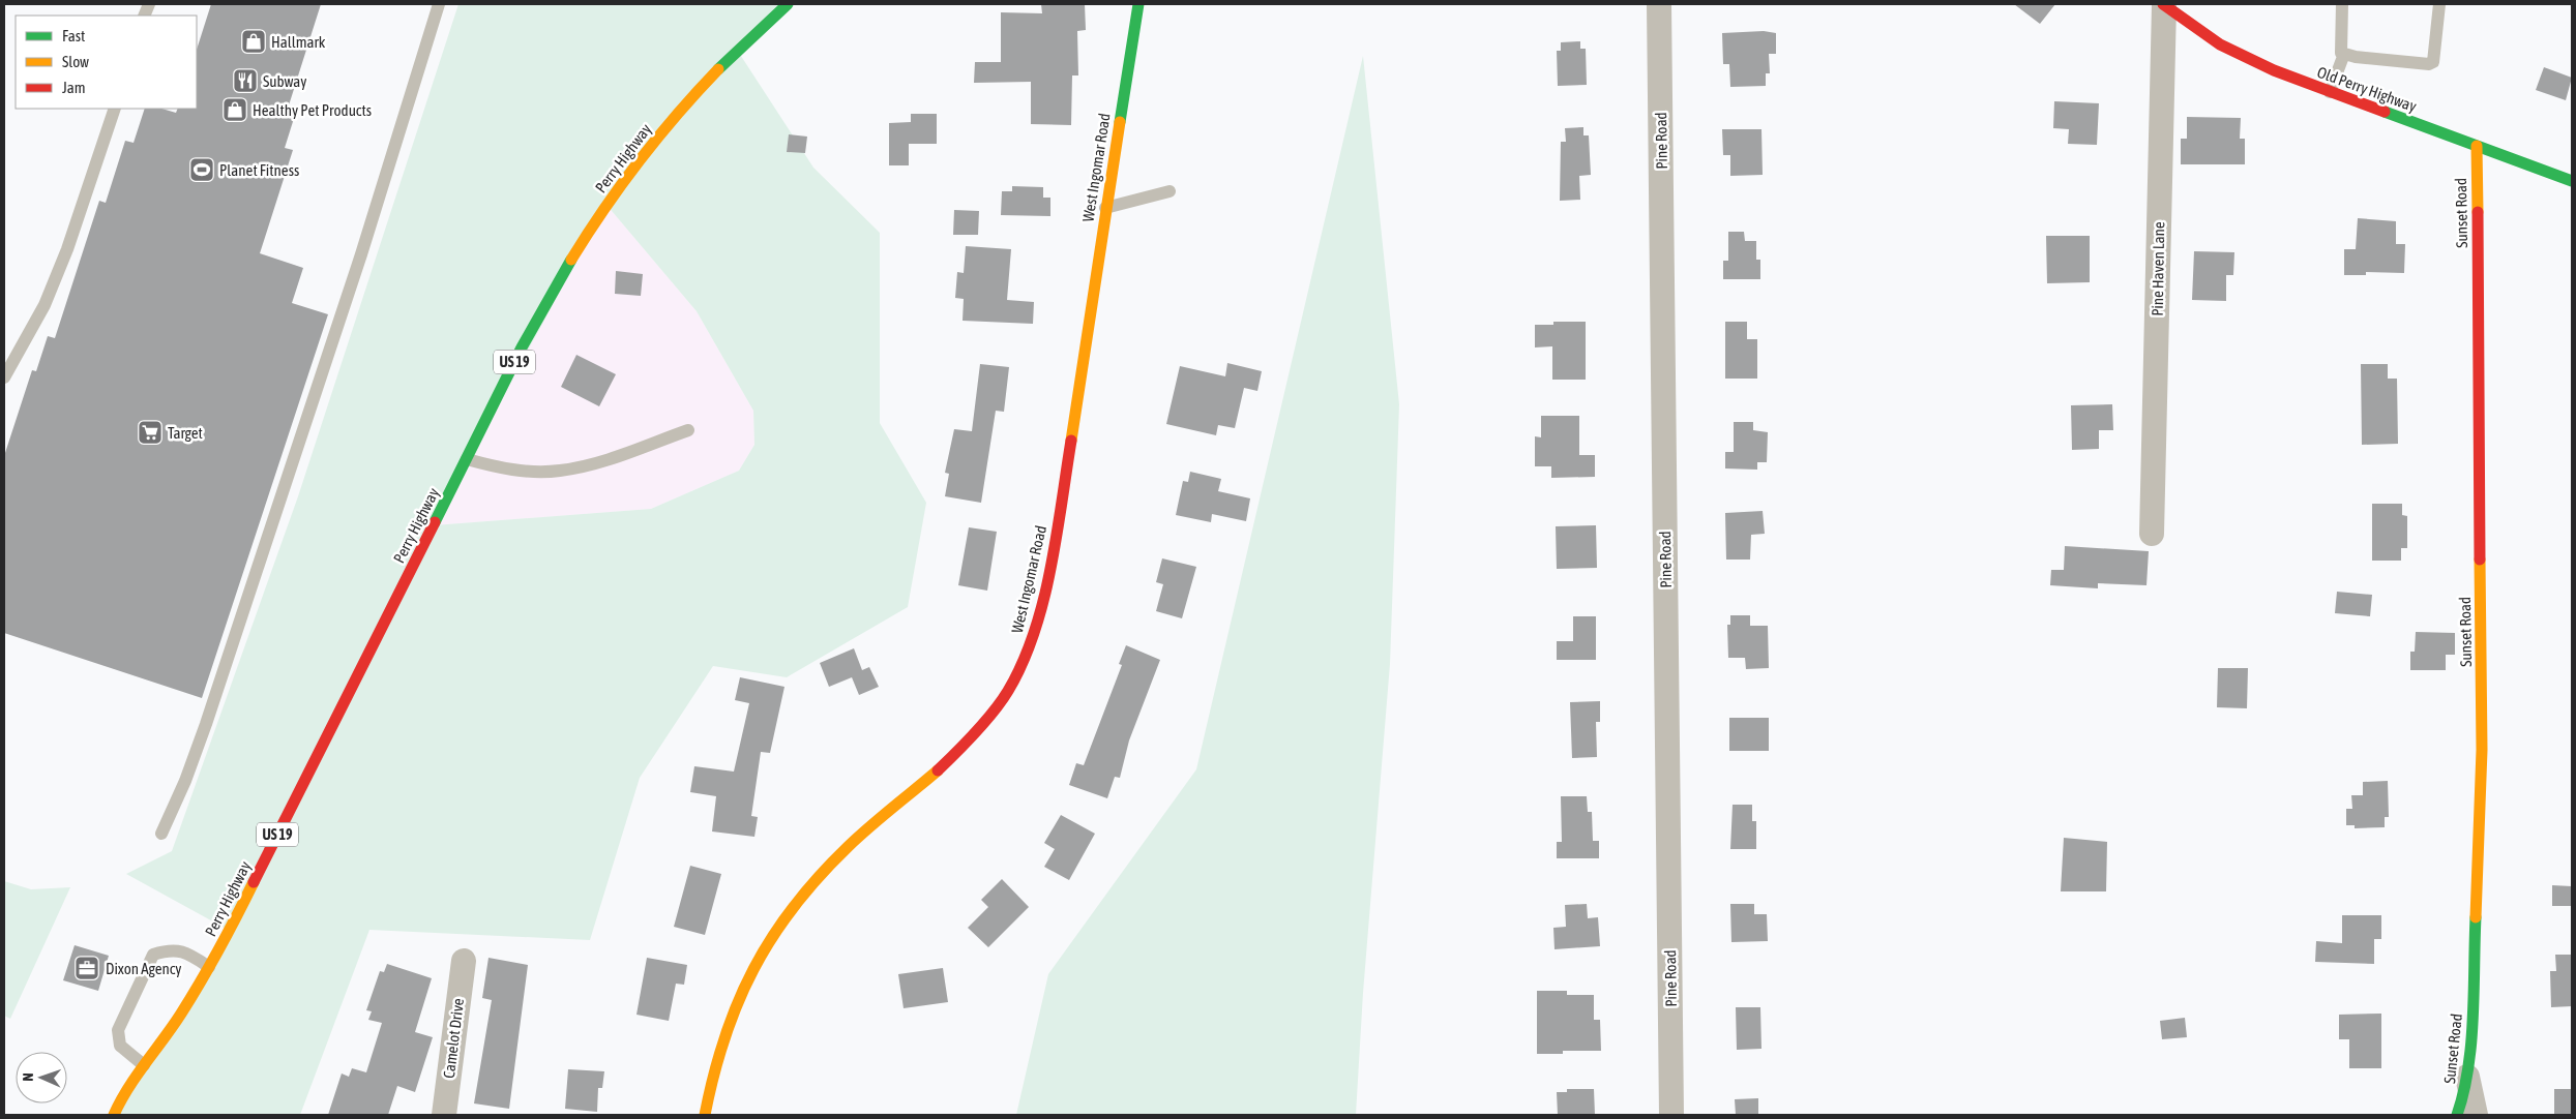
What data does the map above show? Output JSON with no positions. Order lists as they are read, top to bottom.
{
  "streets": {
    "main road": [
      "Old Perry Highway",
      "Perry Highway",
      "West Ingomar Road",
      "Sunset Road",
      "US 19"
    ],
    "street": ["Pine Road", "Pine Haven Lane", "Camelot Drive"]
  },
  "crossings": [
    ["Old Perry Highway", "Sunset Road"],
    ["Old Perry Highway", "Pine Haven Lane"]
  ],
  "places": {
    "shop": ["Hallmark", "Healthy Pet Products"],
    "restaurant": ["Subway"],
    "sports": ["Planet Fitness"],
    "supermarket": ["Target"],
    "office": ["Dixon Agency"]
  },
  "legend": ["Fast", "Slow", "Jam"],
  "north": "left"
}
